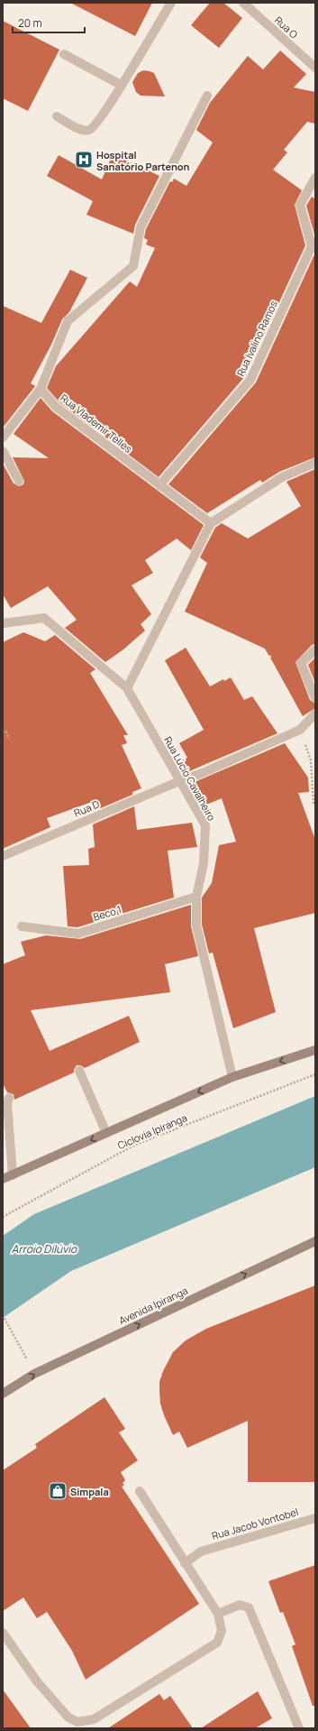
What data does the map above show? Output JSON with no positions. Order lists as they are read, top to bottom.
{
  "streets": {
    "main road": ["Avenida Ipiranga"],
    "street": [
      "Rua O",
      "Rua Ivalino Ramos",
      "Rua Vlademir Telles",
      "Rua Lúcio Cavalheiro",
      "Rua D",
      "Beco 1",
      "Rua Jacob Vontobel"
    ],
    "path": ["Ciclovia Ipiranga"]
  },
  "crossings": [
    ["Rua Ivalino Ramos", "Rua Vlademir Telles"],
    ["Rua Lúcio Cavalheiro", "Rua D"],
    ["Rua Lúcio Cavalheiro", "Beco 1"]
  ],
  "one_way": ["Avenida Ipiranga"],
  "water": ["Arroio Dilúvio"],
  "places": {
    "hospital": ["Hospital Sanatório Partenon"],
    "shop": ["Simpala"]
  },
  "scale_bar": "20 m"
}
